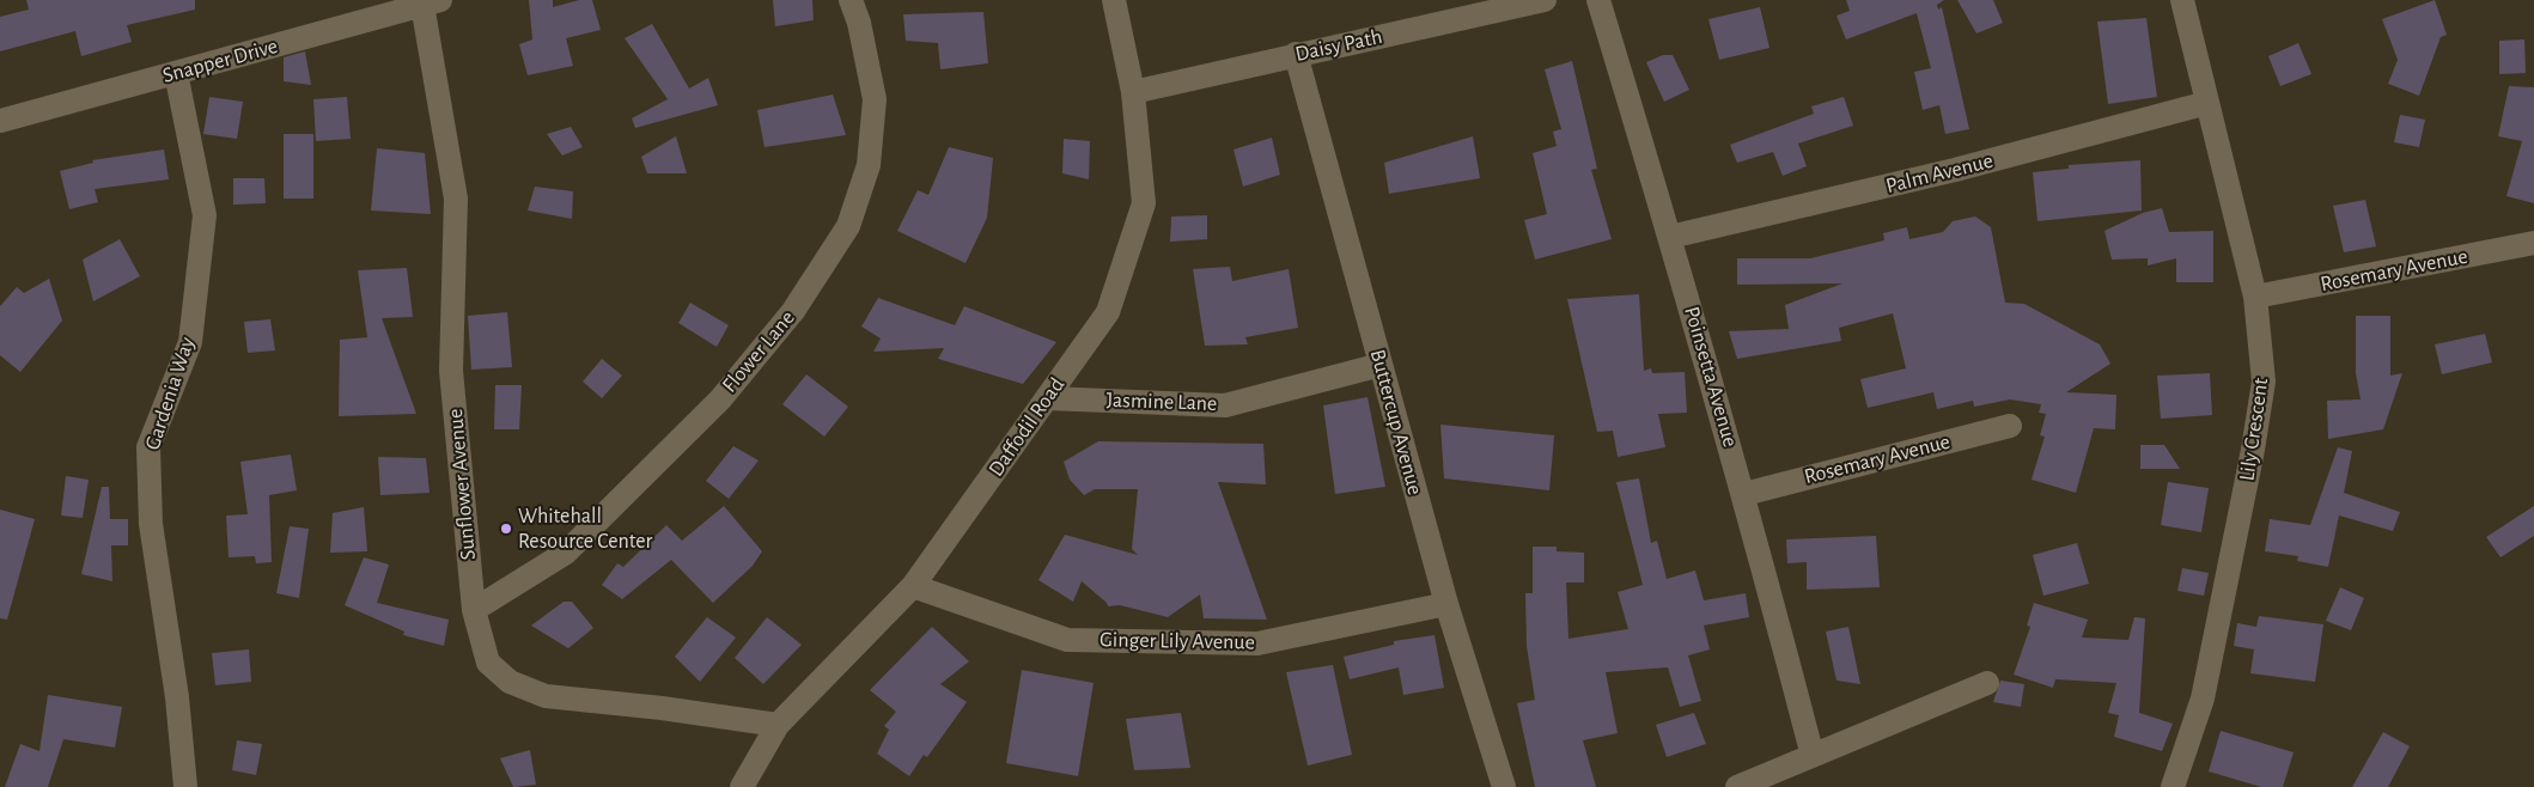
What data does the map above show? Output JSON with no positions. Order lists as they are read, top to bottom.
{
  "streets": {
    "street": [
      "Daisy Path",
      "Snapper Drive",
      "Palm Avenue",
      "Rosemary Avenue",
      "Flower Lane",
      "Poinsetta Avenue",
      "Gardenia Way",
      "Jasmine Lane",
      "Buttercup Avenue",
      "Daffodil Road",
      "Lily Crescent",
      "Sunflower Avenue",
      "Ginger Lily Avenue"
    ]
  },
  "crossings": [
    ["Daisy Path", "Buttercup Avenue"],
    ["Daisy Path", "Daffodil Road"],
    ["Snapper Drive", "Gardenia Way"],
    ["Snapper Drive", "Sunflower Avenue"],
    ["Palm Avenue", "Poinsetta Avenue"],
    ["Palm Avenue", "Lily Crescent"],
    ["Rosemary Avenue", "Poinsetta Avenue"],
    ["Rosemary Avenue", "Lily Crescent"],
    ["Flower Lane", "Sunflower Avenue"],
    ["Jasmine Lane", "Buttercup Avenue"],
    ["Jasmine Lane", "Daffodil Road"],
    ["Buttercup Avenue", "Ginger Lily Avenue"],
    ["Daffodil Road", "Sunflower Avenue"],
    ["Daffodil Road", "Ginger Lily Avenue"]
  ],
  "places": ["Whitehall Resource Center"]
}
